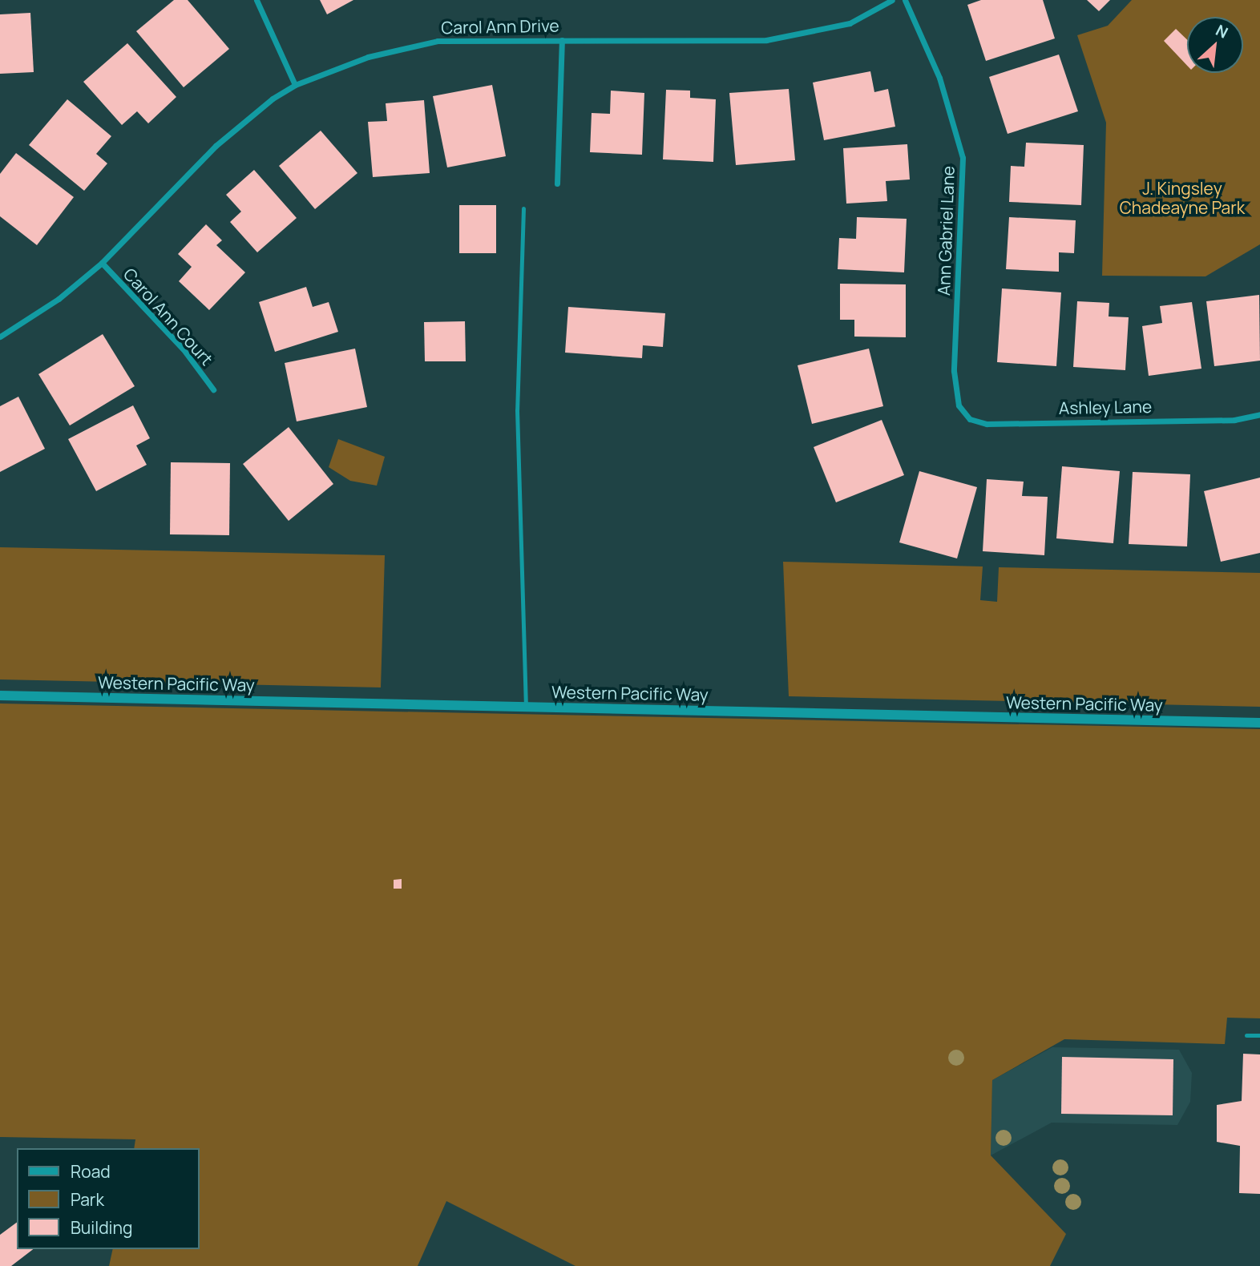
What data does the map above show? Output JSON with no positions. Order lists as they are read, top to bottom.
{
  "streets": {
    "street": [
      "Carol Ann Drive",
      "Ann Gabriel Lane",
      "Carol Ann Court",
      "Ashley Lane",
      "Western Pacific Way"
    ]
  },
  "crossings": [
    ["Carol Ann Drive", "Carol Ann Court"],
    ["Ann Gabriel Lane", "Ashley Lane"]
  ],
  "parks": ["J. Kingsley Chadeayne Park"],
  "legend": ["Road", "Park", "Building"],
  "north": "top right"
}
